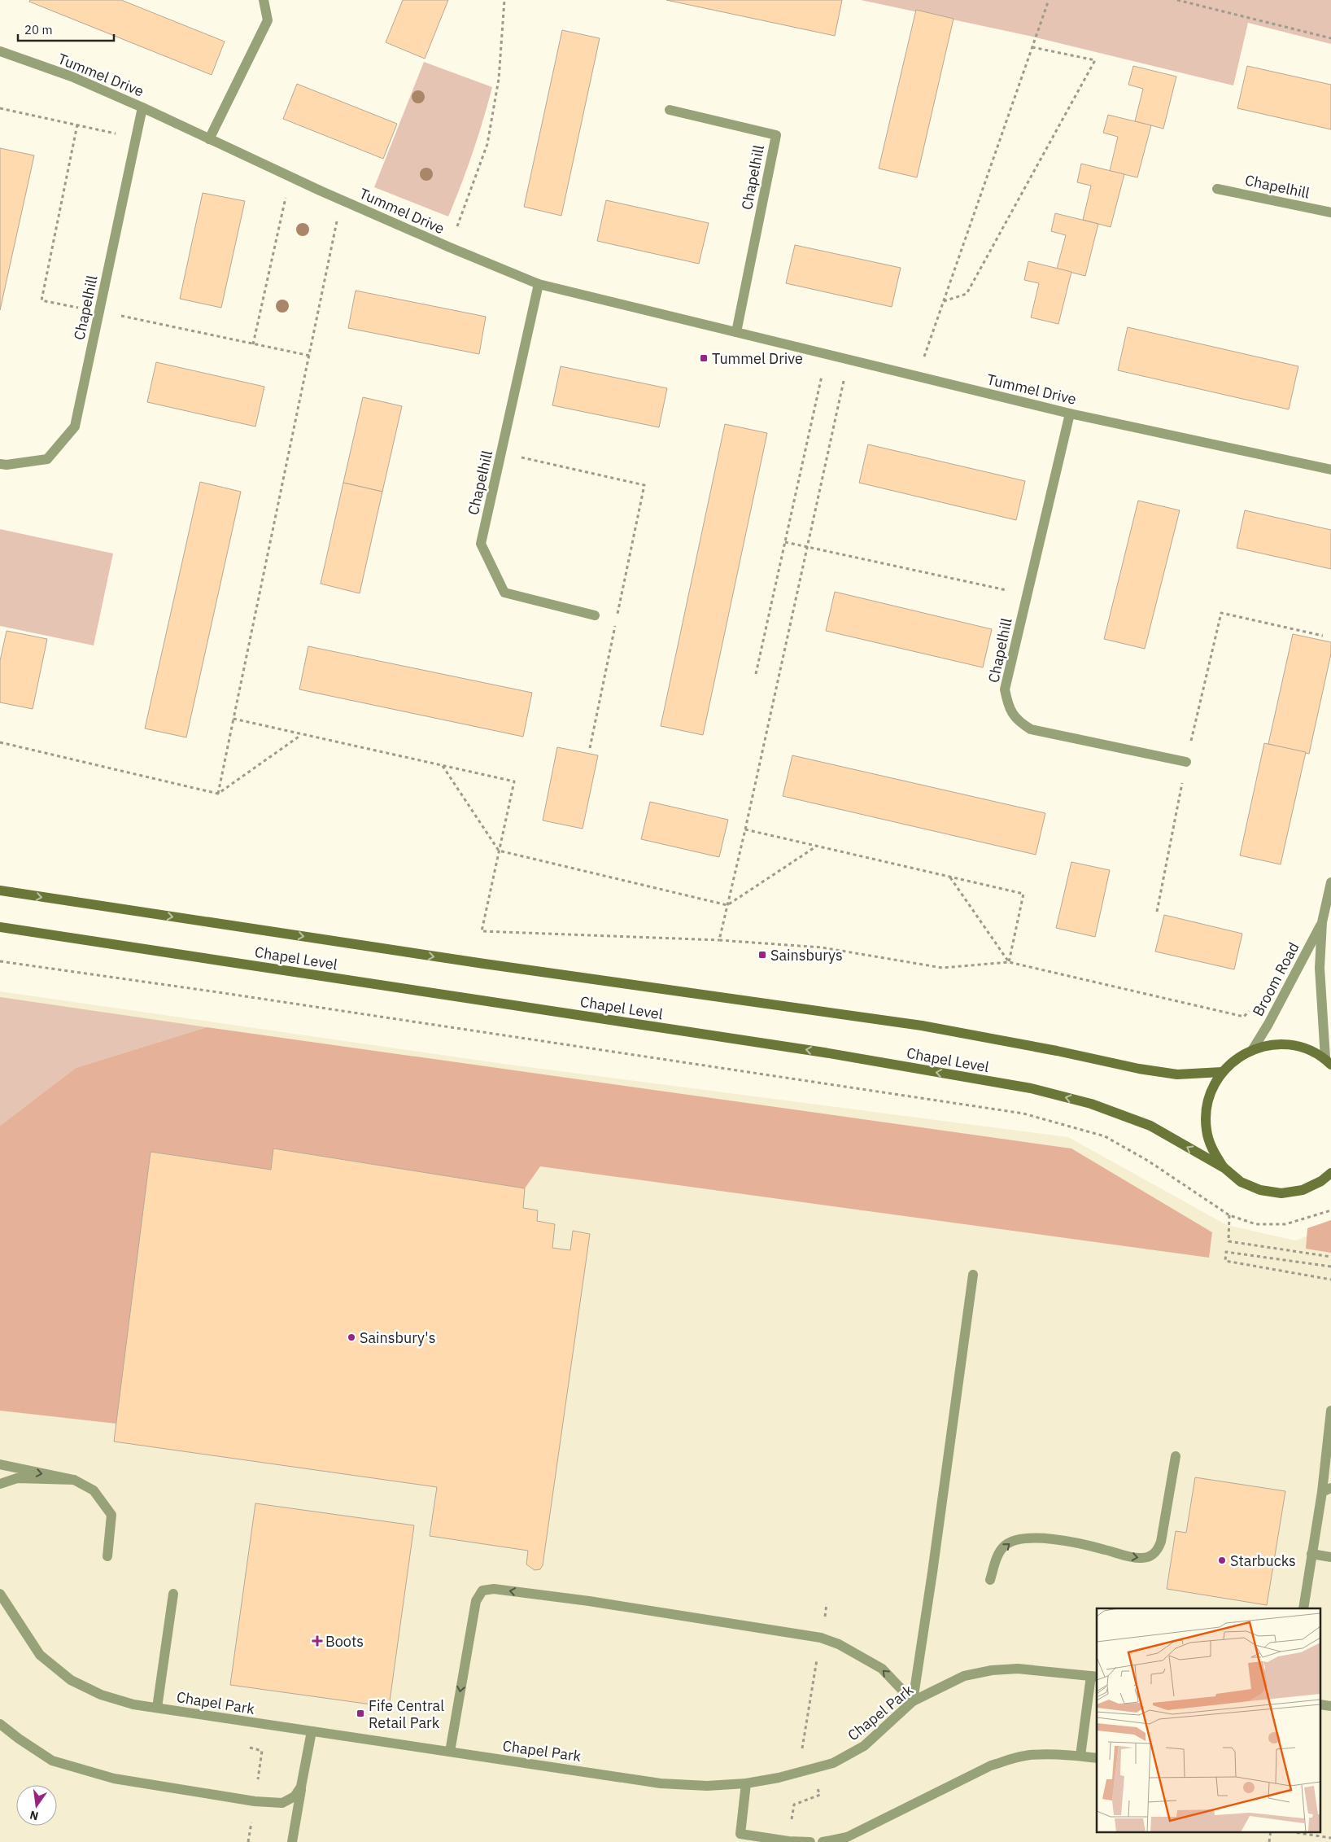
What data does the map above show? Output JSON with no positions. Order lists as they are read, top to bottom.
{
  "streets": {
    "main road": ["Chapel Level"],
    "street": [
      "Tummel Drive",
      "Chapelhill",
      "Broom Road",
      "Chapel Park"
    ]
  },
  "crossings": [
    ["Tummel Drive", "Chapelhill"],
    ["Chapel Level", "Broom Road"]
  ],
  "places": {
    "transit": ["Tummel Drive", "Sainsburys", "Fife Central Retail Park"],
    "other": ["Sainsbury's", "Starbucks"],
    "health": ["Boots"]
  },
  "scale_bar": "20 m",
  "north": "bottom"
}
